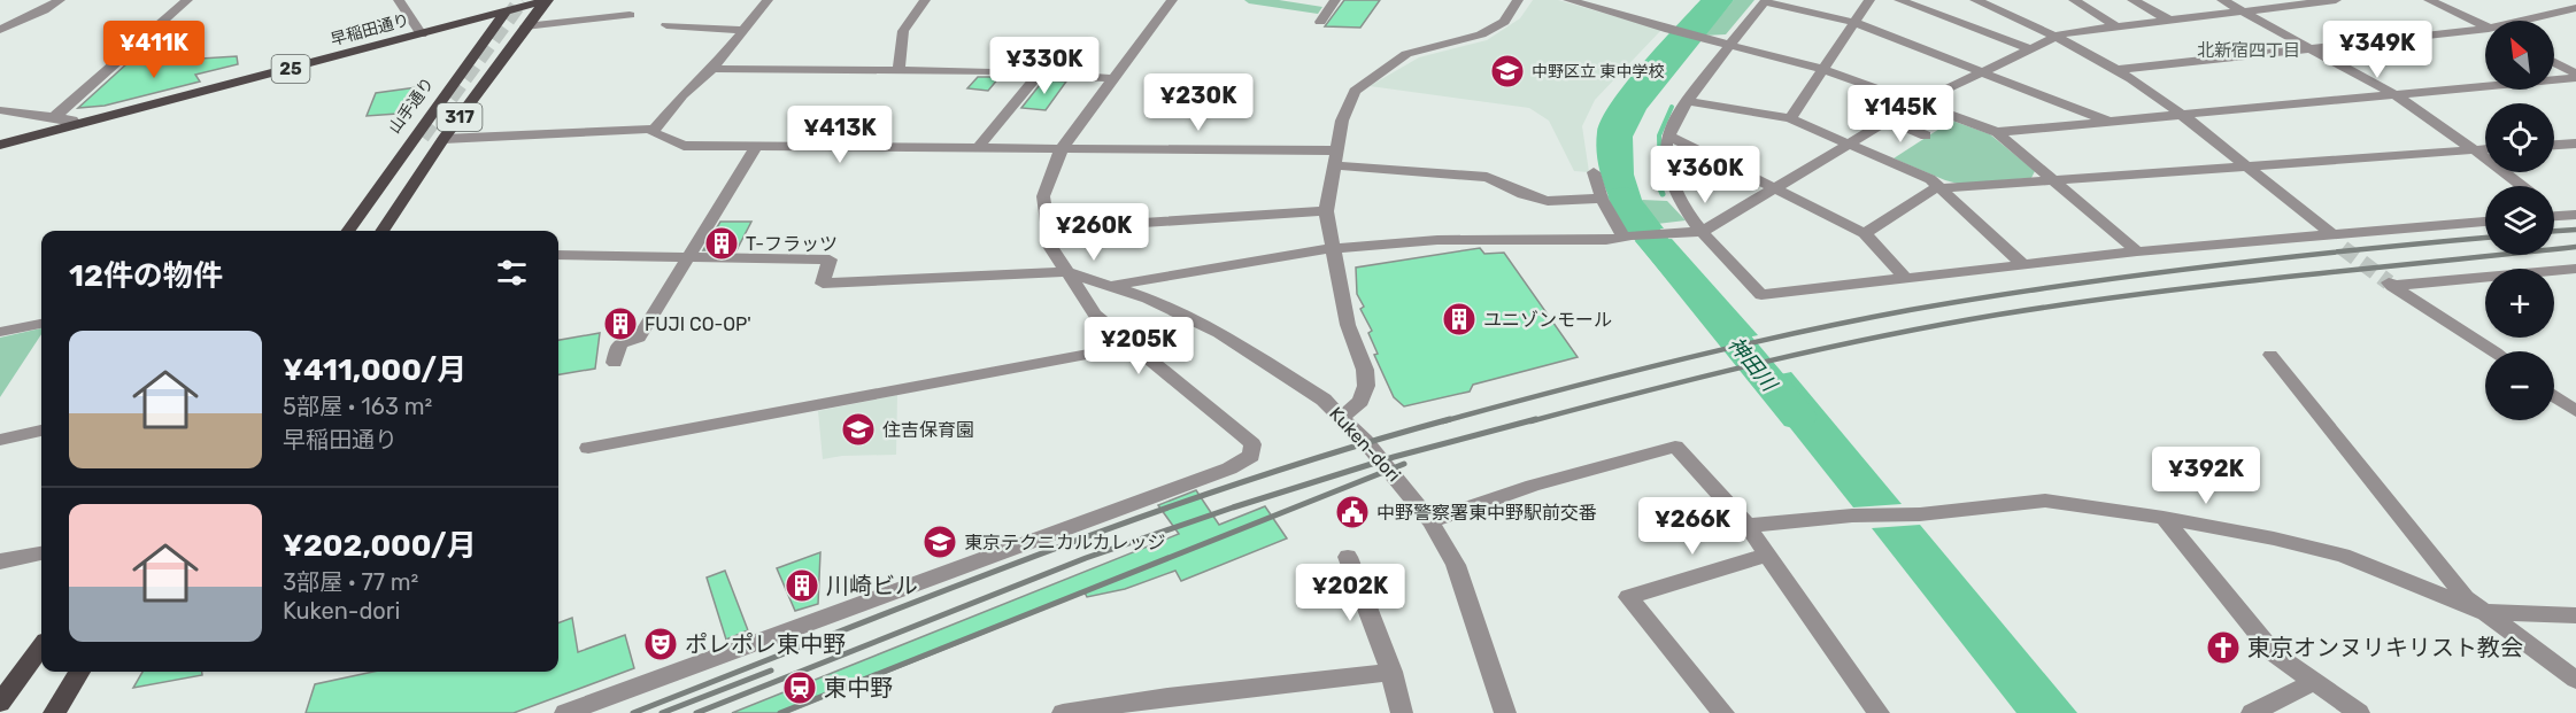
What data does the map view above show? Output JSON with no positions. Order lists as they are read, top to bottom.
{
  "streets": {
    "main road": [
      "早稲田通り",
      "25",
      "山手通り",
      "317"
    ],
    "street": ["Kuken-dori"]
  },
  "crossings": [
    ["早稲田通り", "山手通り"],
    ["早稲田通り", "317"]
  ],
  "districts": ["北新宿四丁目"],
  "water": ["神田川"],
  "places": {
    "school or university": ["中野区立 東中学校", "住吉保育園", "東京テクニカルカレッジ"],
    "building": [
      "T-フラッツ",
      "ユニゾンモール",
      "FUJI CO-OP'",
      "川崎ビル"
    ],
    "public building": ["中野警察署東中野駅前交番"],
    "theatre": ["ポレポレ東中野"],
    "church": ["東京オンヌリキリスト教会"],
    "station": ["東中野"]
  },
  "north": "top left",
  "page": {
    "map_buttons": ["+", "−"],
    "price": [
      "¥411K",
      "¥349K",
      "¥330K",
      "¥230K",
      "¥145K",
      "¥413K",
      "¥360K",
      "¥260K",
      "¥205K",
      "¥392K",
      "¥266K",
      "¥202K"
    ],
    "heading": "12件の物件",
    "list": [
      {
        "name": "¥411,000/月",
        "note": "5部屋 · 163 m² · 早稲田通り"
      },
      {
        "name": "¥202,000/月",
        "note": "3部屋 · 77 m² · Kuken-dori"
      }
    ]
  }
}
